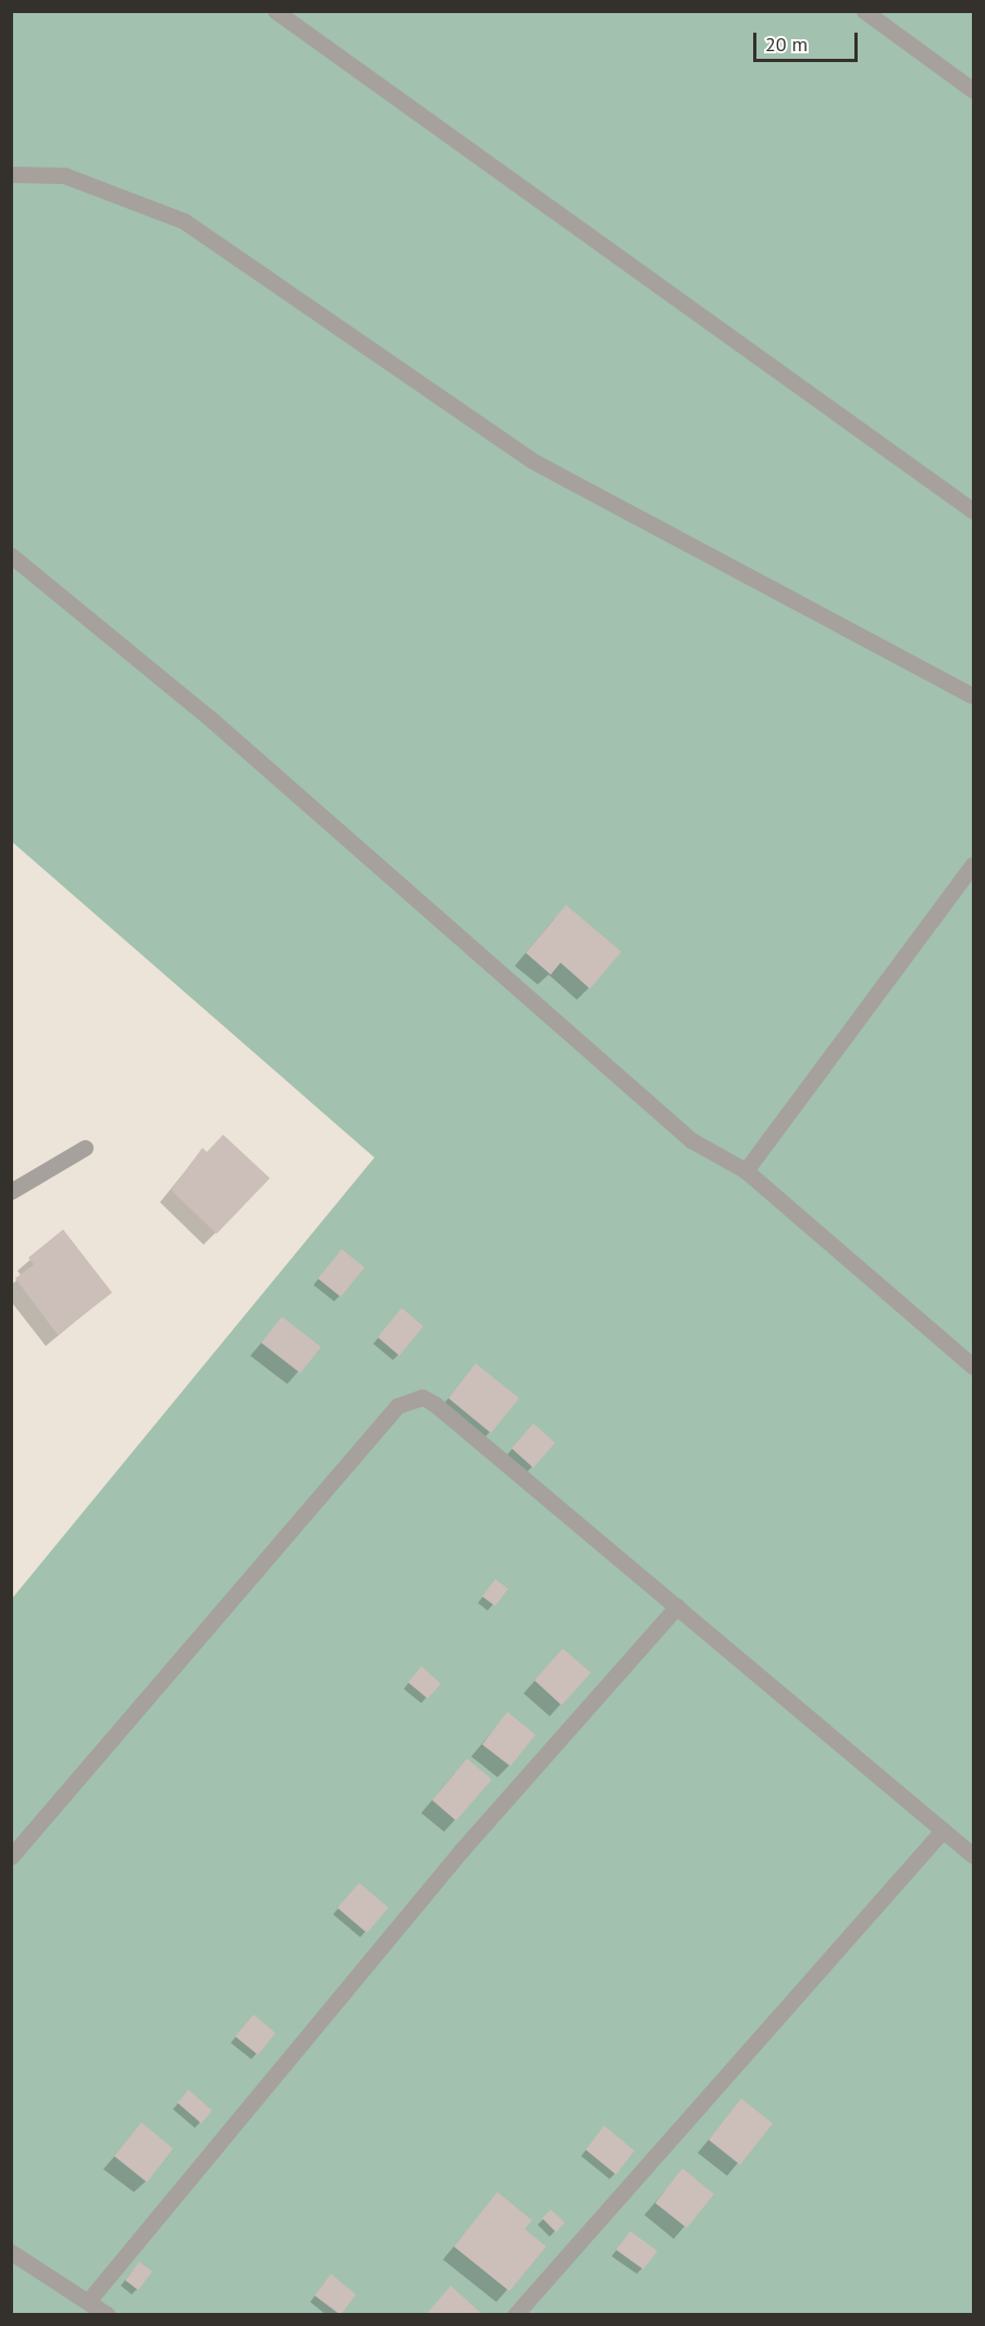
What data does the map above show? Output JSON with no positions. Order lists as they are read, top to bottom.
{
  "scale_bar": "20 m"
}
